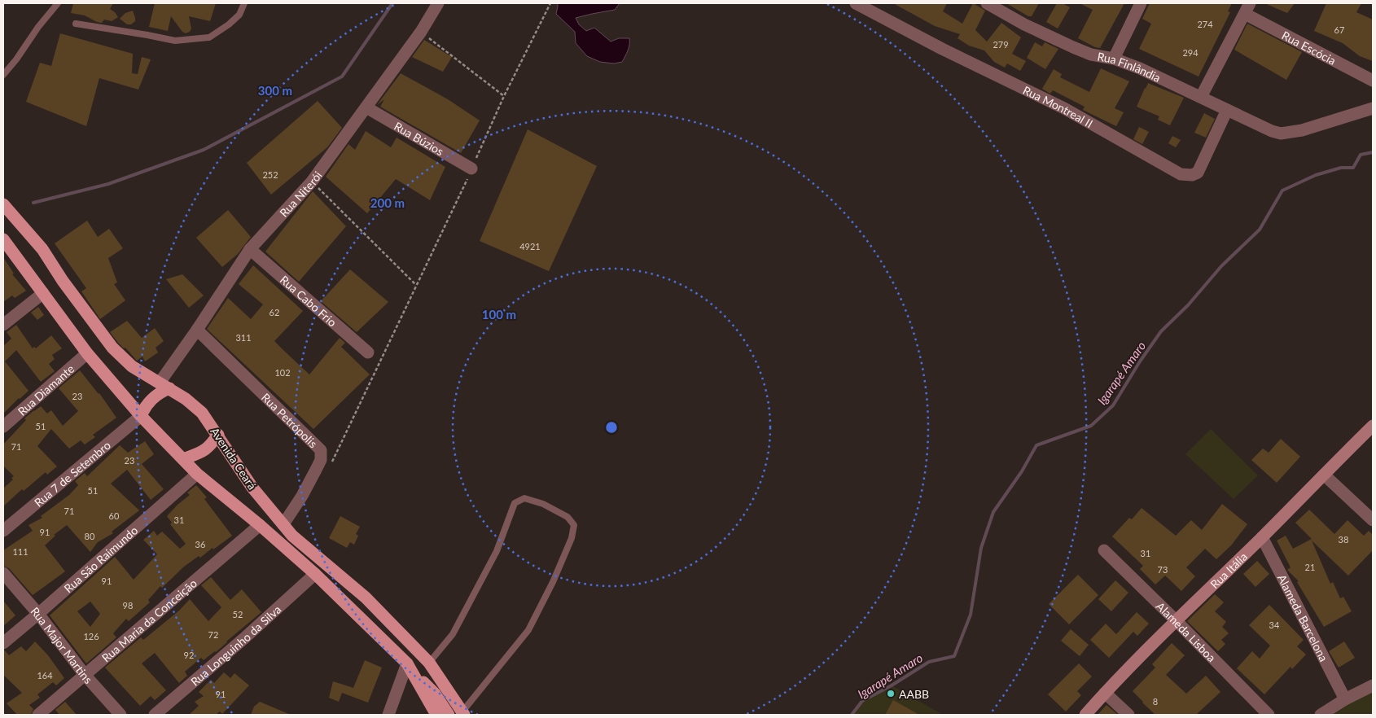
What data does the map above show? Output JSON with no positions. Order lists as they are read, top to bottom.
{
  "streets": {
    "main road": ["Avenida Ceará"],
    "street": [
      "Rua Escócia",
      "Rua Finlândia",
      "Rua Montreal II",
      "Rua Búzios",
      "Rua Niterói",
      "Rua Cabo Frio",
      "Rua Diamante",
      "Rua Petrópolis",
      "Rua 7 de Setembro",
      "Rua São Raimundo",
      "Rua Itália",
      "Alameda Barcelona",
      "Rua Maria da Conceição",
      "Alameda Lisboa",
      "Rua Major Martins",
      "Rua Longuinho da Silva"
    ]
  },
  "crossings": [
    ["Rua Finlândia", "Rua Montreal II"],
    ["Rua Búzios", "Rua Niterói"],
    ["Rua Niterói", "Rua Cabo Frio"],
    ["Rua Niterói", "Rua Petrópolis"],
    ["Rua Niterói", "Avenida Ceará"],
    ["Rua Petrópolis", "Avenida Ceará"],
    ["Rua São Raimundo", "Rua Major Martins"],
    ["Rua Itália", "Alameda Barcelona"],
    ["Rua Itália", "Alameda Lisboa"],
    ["Rua Maria da Conceição", "Rua Major Martins"]
  ],
  "water": ["Igarapé Amaro"],
  "places": ["AABB"],
  "house_numbers": [
    "274",
    "67",
    "279",
    "294",
    "252",
    "4921",
    "62",
    "311",
    "102",
    "23",
    "51",
    "71",
    "23",
    "51",
    "71",
    "60",
    "31",
    "91",
    "80",
    "38",
    "36",
    "111",
    "31",
    "21",
    "73",
    "91",
    "98",
    "52",
    "34",
    "72",
    "126",
    "92",
    "164",
    "91",
    "8"
  ],
  "rings": ["300 m", "200 m", "100 m"]
}
